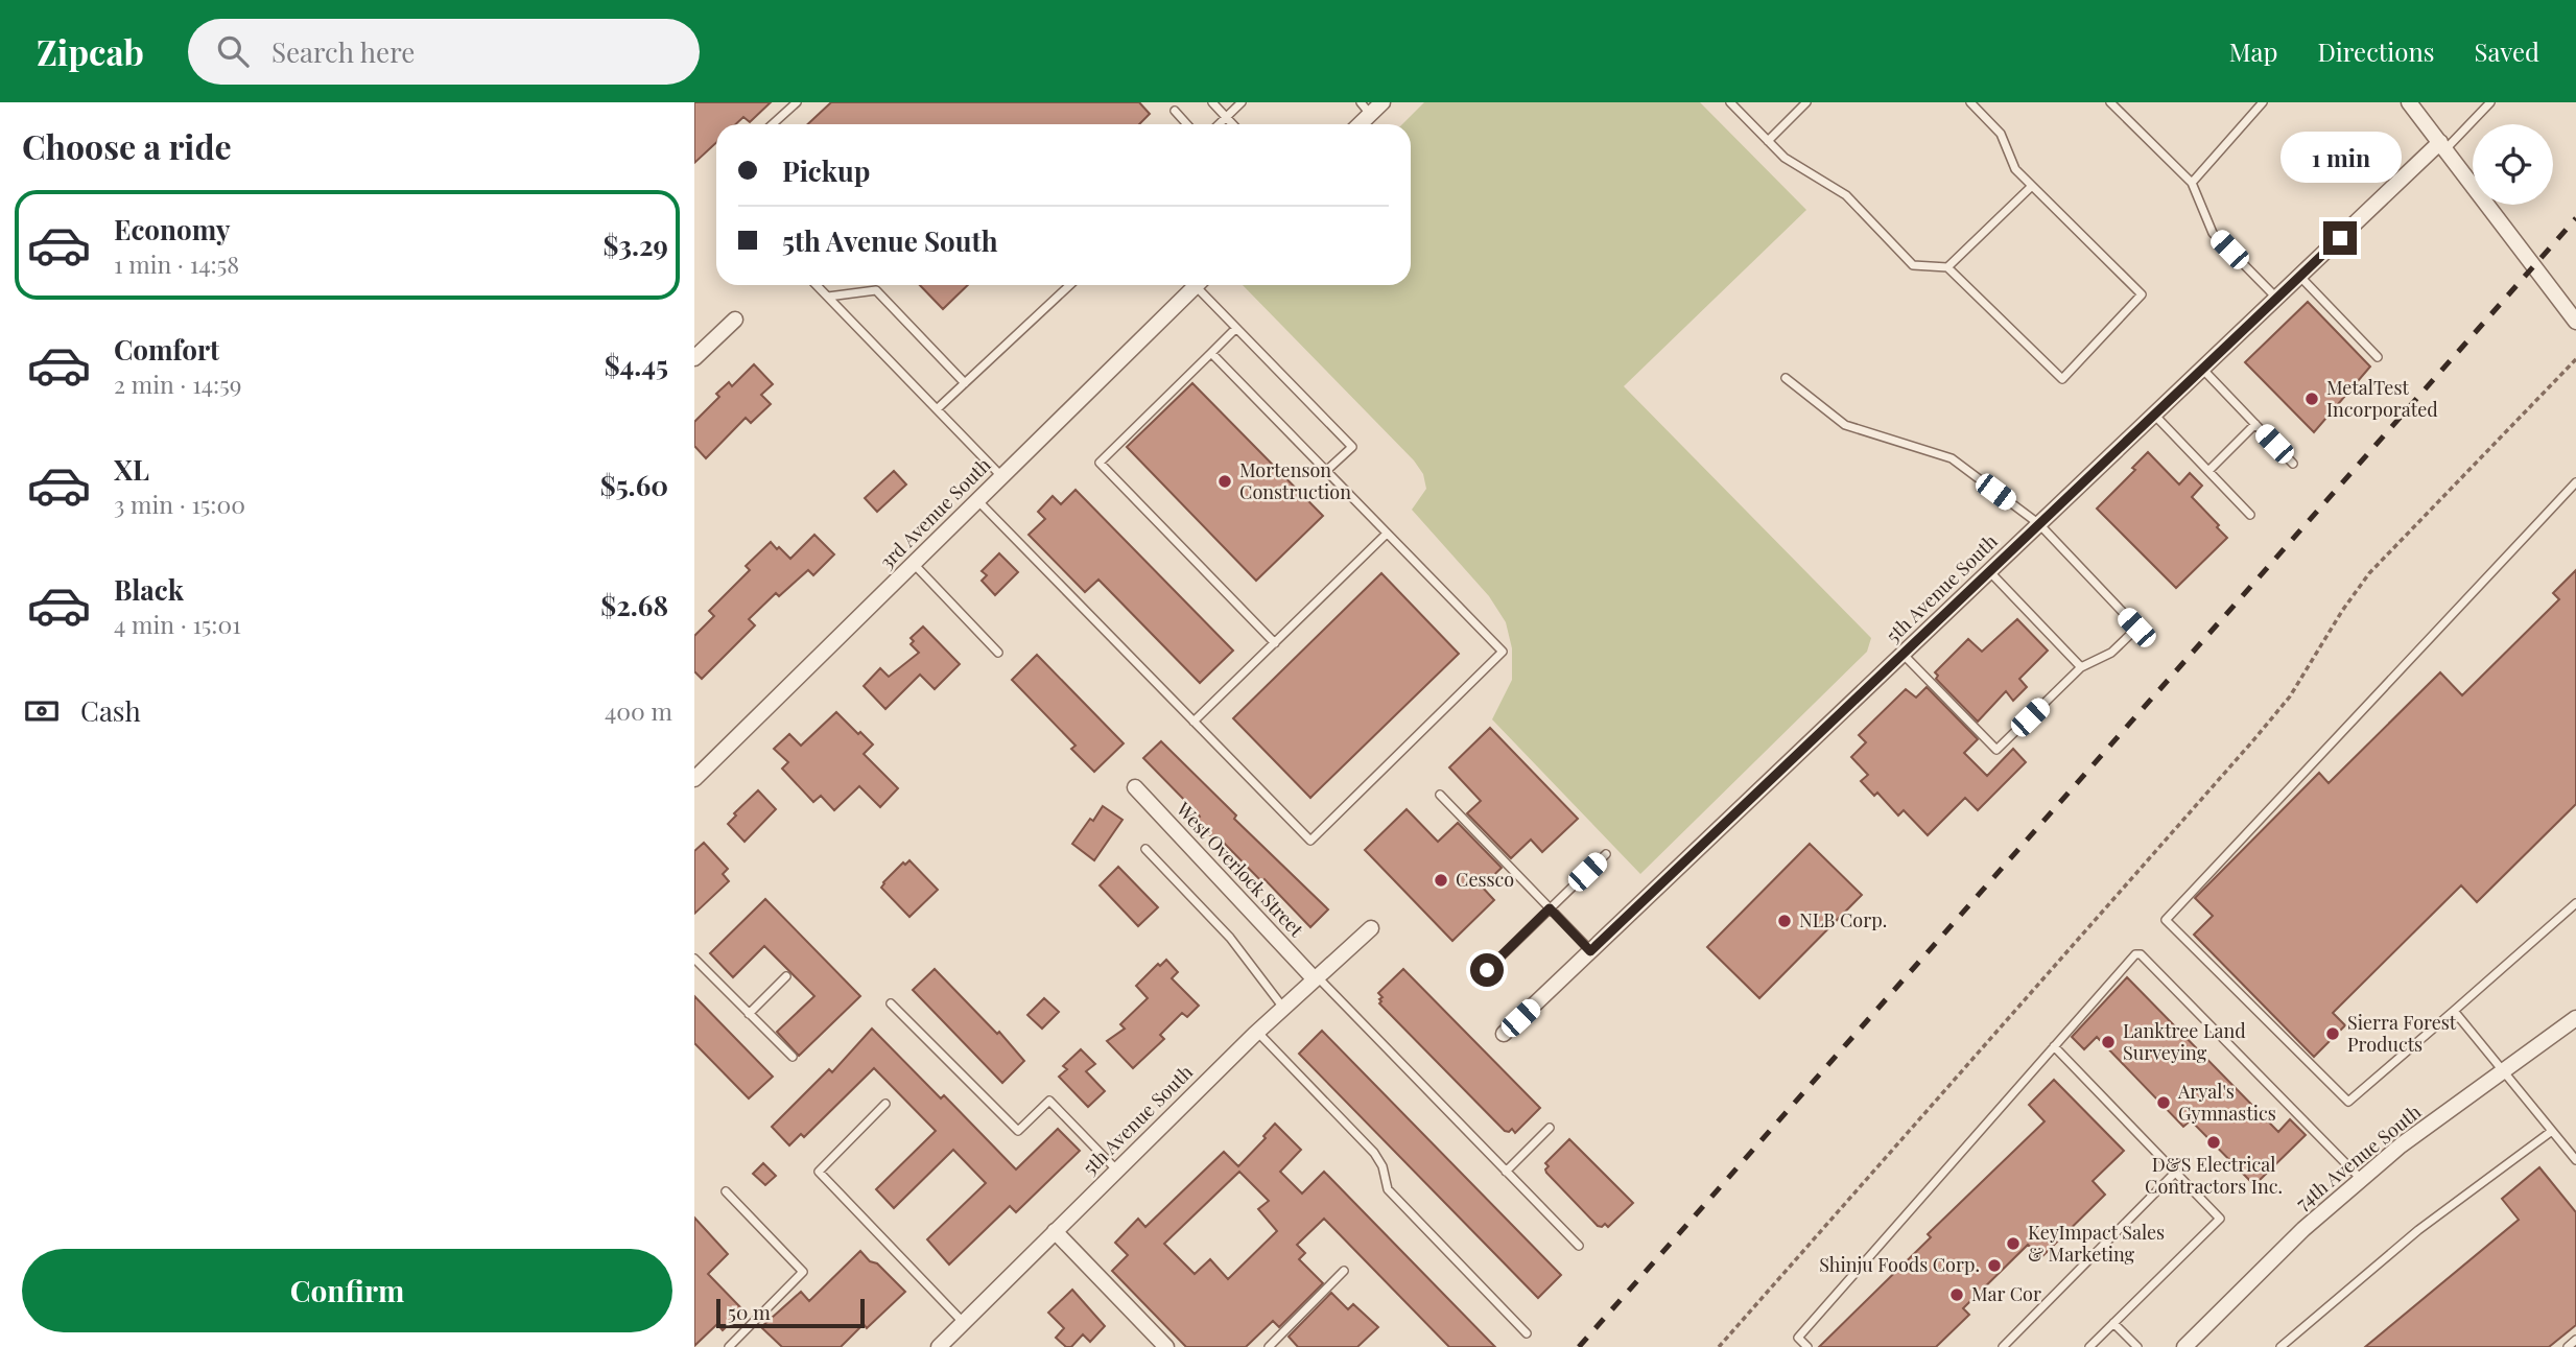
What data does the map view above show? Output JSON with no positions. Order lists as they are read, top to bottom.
{
  "streets": {
    "street": [
      "3rd Avenue South",
      "5th Avenue South",
      "West Overlock Street",
      "74th Avenue South"
    ]
  },
  "crossings": [
    ["5th Avenue South", "West Overlock Street"]
  ],
  "places": [
    "MetalTest Incorporated",
    "Mortenson Construction",
    "Cessco",
    "NLB Corp.",
    "Sierra Forest Products",
    "Lanktree Land Surveying",
    "Aryal's Gymnastics",
    "D&S Electrical Contractors Inc.",
    "KeyImpact Sales & Marketing",
    "Shinju Foods Corp.",
    "Mar Cor"
  ],
  "scale_bar": "50 m",
  "page": {
    "header": "Zipcab",
    "search": "Search here",
    "nav": ["Map", "Directions", "Saved"],
    "heading": "Choose a ride",
    "banner": ["Pickup", "5th Avenue South"],
    "bubble": "1 min",
    "list": [
      {
        "name": "Economy",
        "note": "1 min · 14:58",
        "value": "$3.29"
      },
      {
        "name": "Comfort",
        "note": "2 min · 14:59",
        "value": "$4.45"
      },
      {
        "name": "XL",
        "note": "3 min · 15:00",
        "value": "$5.60"
      },
      {
        "name": "Black",
        "note": "4 min · 15:01",
        "value": "$2.68"
      }
    ],
    "pay": ["Cash", "400 m"],
    "buttons": "Confirm",
    "scale": "50 m"
  }
}
